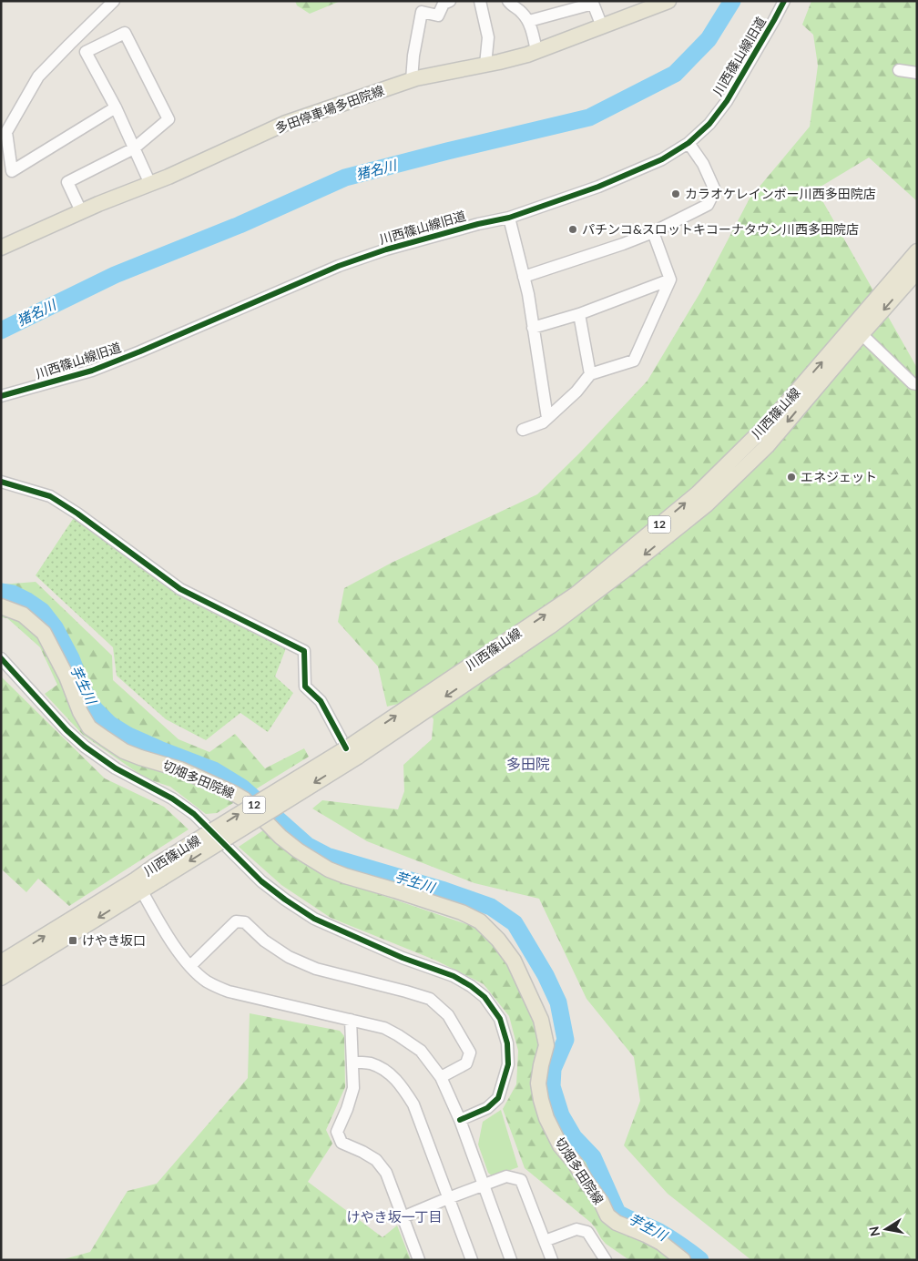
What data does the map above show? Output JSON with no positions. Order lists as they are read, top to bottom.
{
  "streets": {
    "main road": [
      "多田停車場多田院線",
      "川西篠山線",
      "12",
      "切畑多田院線"
    ],
    "street": ["川西篠山線旧道"]
  },
  "districts": ["多田院", "けやき坂一丁目"],
  "water": ["猪名川", "芋生川"],
  "places": {
    "other": ["カラオケレインボー川西多田院店", "パチンコ&スロットキコーナタウン川西多田院店", "エネジェット"],
    "transit": ["けやき坂口"]
  },
  "north": "left"
}
